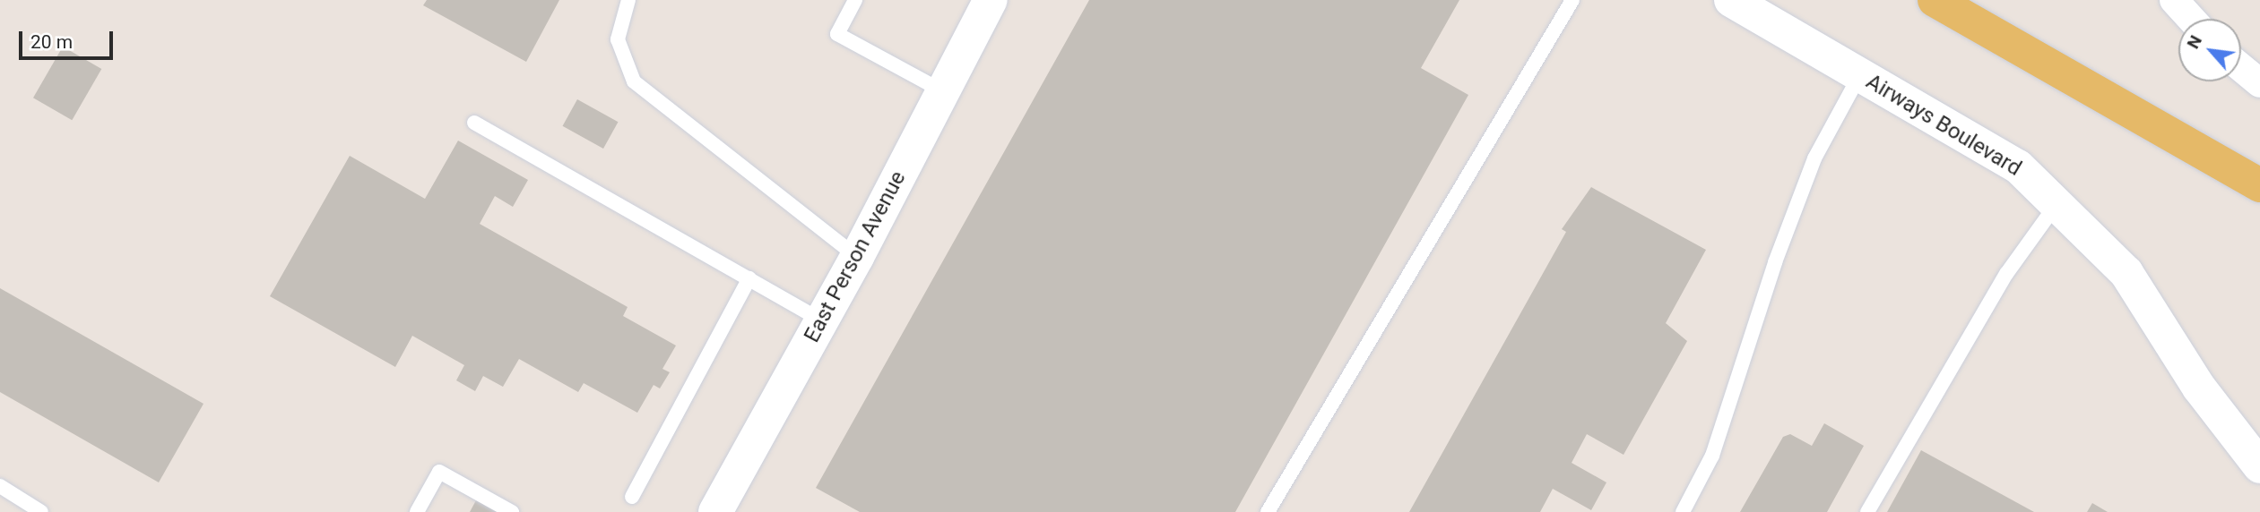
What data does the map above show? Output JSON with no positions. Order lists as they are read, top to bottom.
{
  "streets": {
    "street": ["Airways Boulevard", "East Person Avenue"]
  },
  "scale_bar": "20 m",
  "north": "top left"
}
